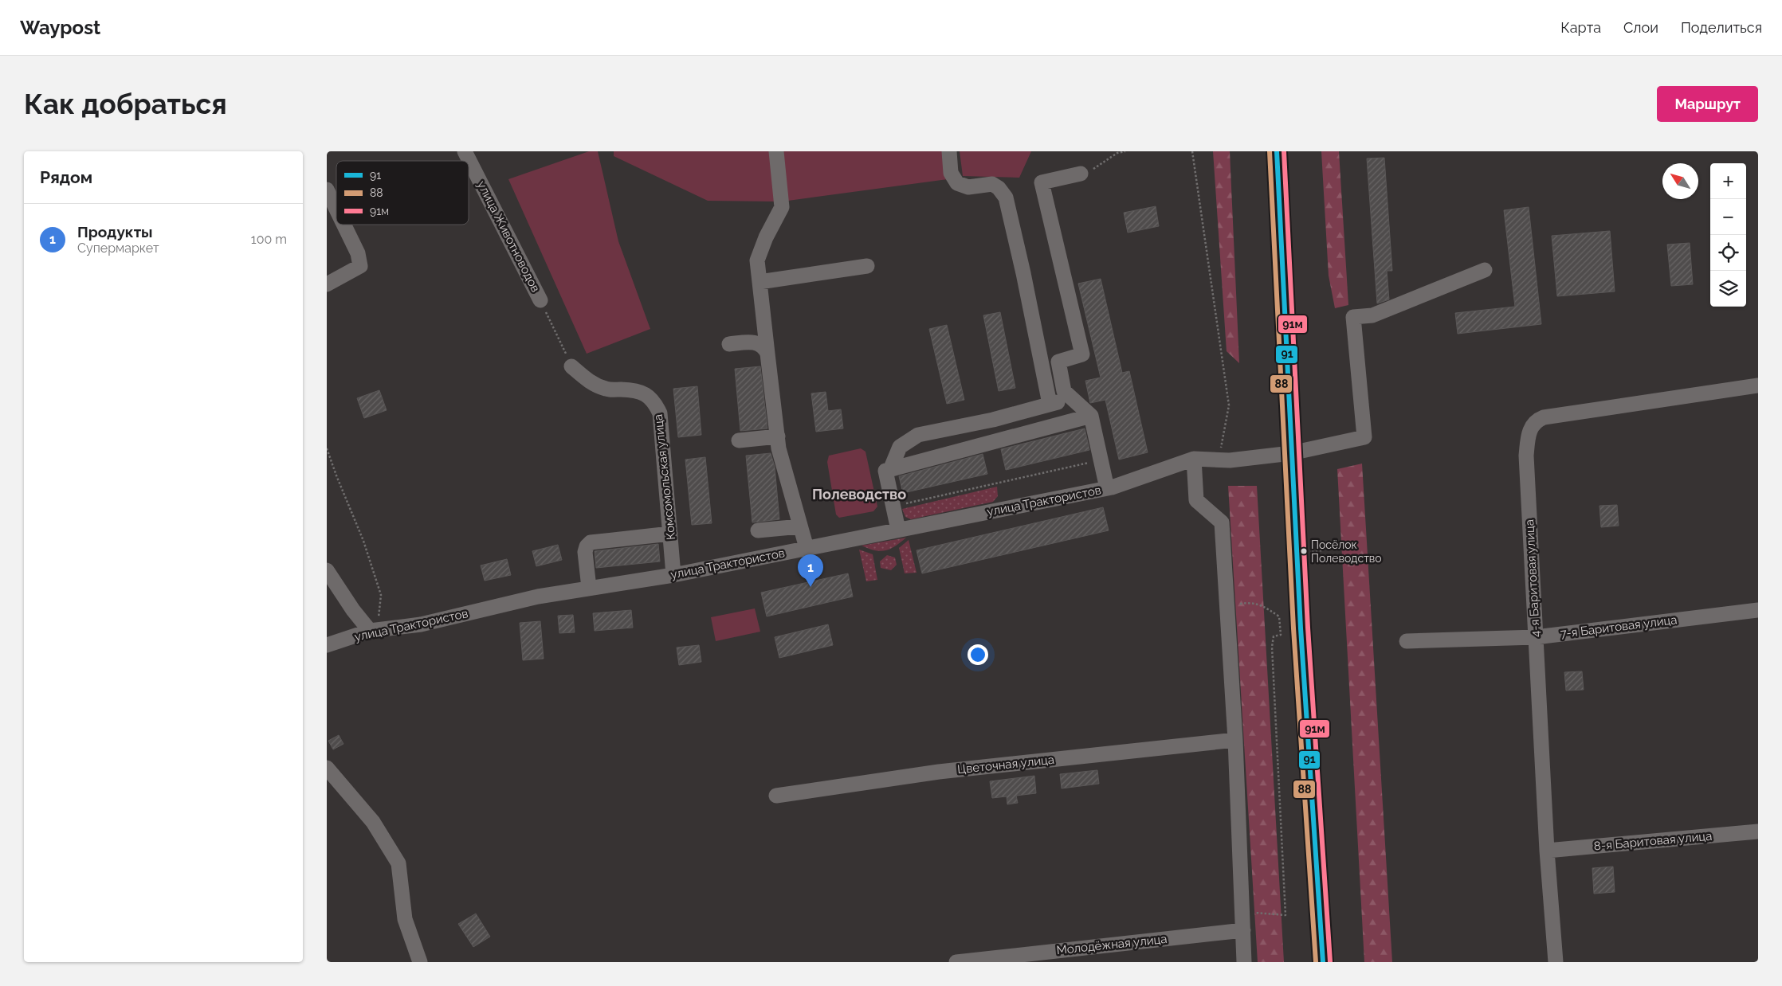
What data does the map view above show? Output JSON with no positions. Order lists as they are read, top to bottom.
{
  "streets": {
    "street": [
      "улица Животноводов",
      "Комсомольская улица",
      "улица Трактористов",
      "4-я Баритовая улица",
      "7-я Баритовая улица",
      "Цветочная улица",
      "8-я Баритовая улица",
      "Молодёжная улица"
    ]
  },
  "crossings": [
    ["Комсомольская улица", "улица Трактористов"],
    ["4-я Баритовая улица", "7-я Баритовая улица"],
    ["4-я Баритовая улица", "8-я Баритовая улица"]
  ],
  "districts": ["Полеводство"],
  "places": ["Посёлок Полеводство"],
  "lines": ["transit line 91", "transit line 88", "transit line 91м"],
  "legend": ["91", "88", "91м"],
  "north": "top left",
  "page": {
    "header": "Waypost",
    "nav": ["Карта", "Слои", "Поделиться"],
    "buttons": "Маршрут",
    "title": "Как добраться",
    "heading": "Рядом",
    "map_buttons": ["+", "−"],
    "list": [
      {
        "mark": "1",
        "name": "Продукты",
        "note": "Супермаркет",
        "value": "100 m"
      }
    ],
    "pins": "1"
  }
}
